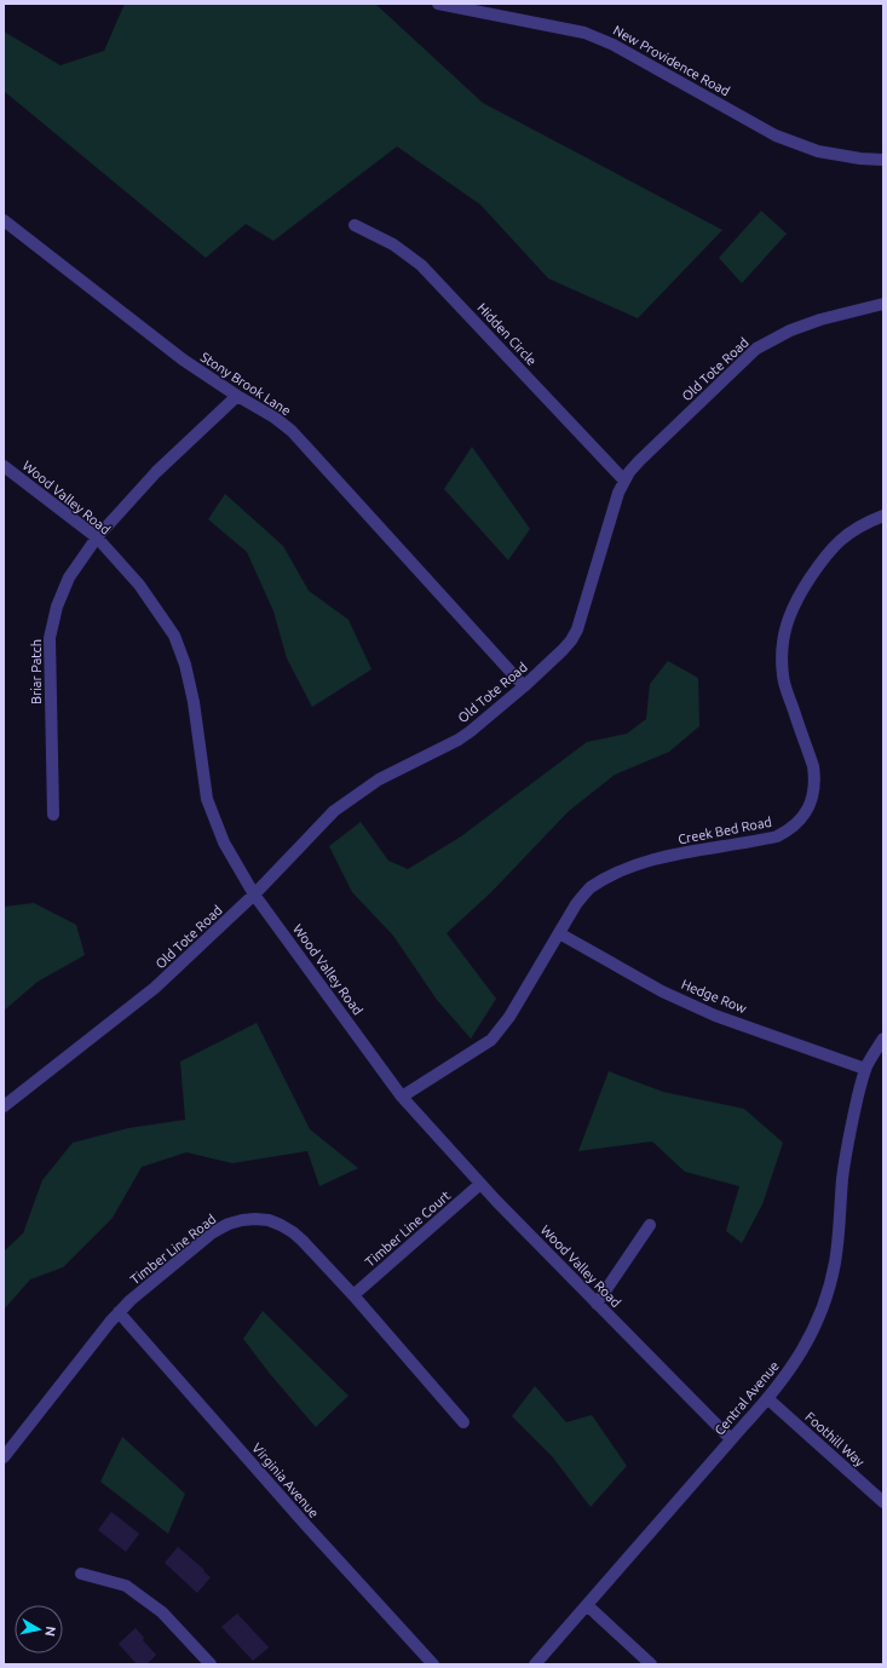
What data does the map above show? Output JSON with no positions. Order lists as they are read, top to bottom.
{
  "streets": {
    "street": [
      "New Providence Road",
      "Hidden Circle",
      "Old Tote Road",
      "Stony Brook Lane",
      "Wood Valley Road",
      "Briar Patch",
      "Creek Bed Road",
      "Hedge Row",
      "Timber Line Court",
      "Timber Line Road",
      "Central Avenue",
      "Foothill Way",
      "Virginia Avenue"
    ]
  },
  "crossings": [
    ["Hidden Circle", "Old Tote Road"],
    ["Old Tote Road", "Stony Brook Lane"],
    ["Old Tote Road", "Wood Valley Road"],
    ["Stony Brook Lane", "Briar Patch"],
    ["Wood Valley Road", "Briar Patch"],
    ["Wood Valley Road", "Creek Bed Road"],
    ["Wood Valley Road", "Timber Line Court"],
    ["Wood Valley Road", "Central Avenue"],
    ["Creek Bed Road", "Hedge Row"],
    ["Hedge Row", "Central Avenue"],
    ["Timber Line Court", "Timber Line Road"],
    ["Timber Line Road", "Virginia Avenue"],
    ["Central Avenue", "Foothill Way"]
  ],
  "north": "right"
}
